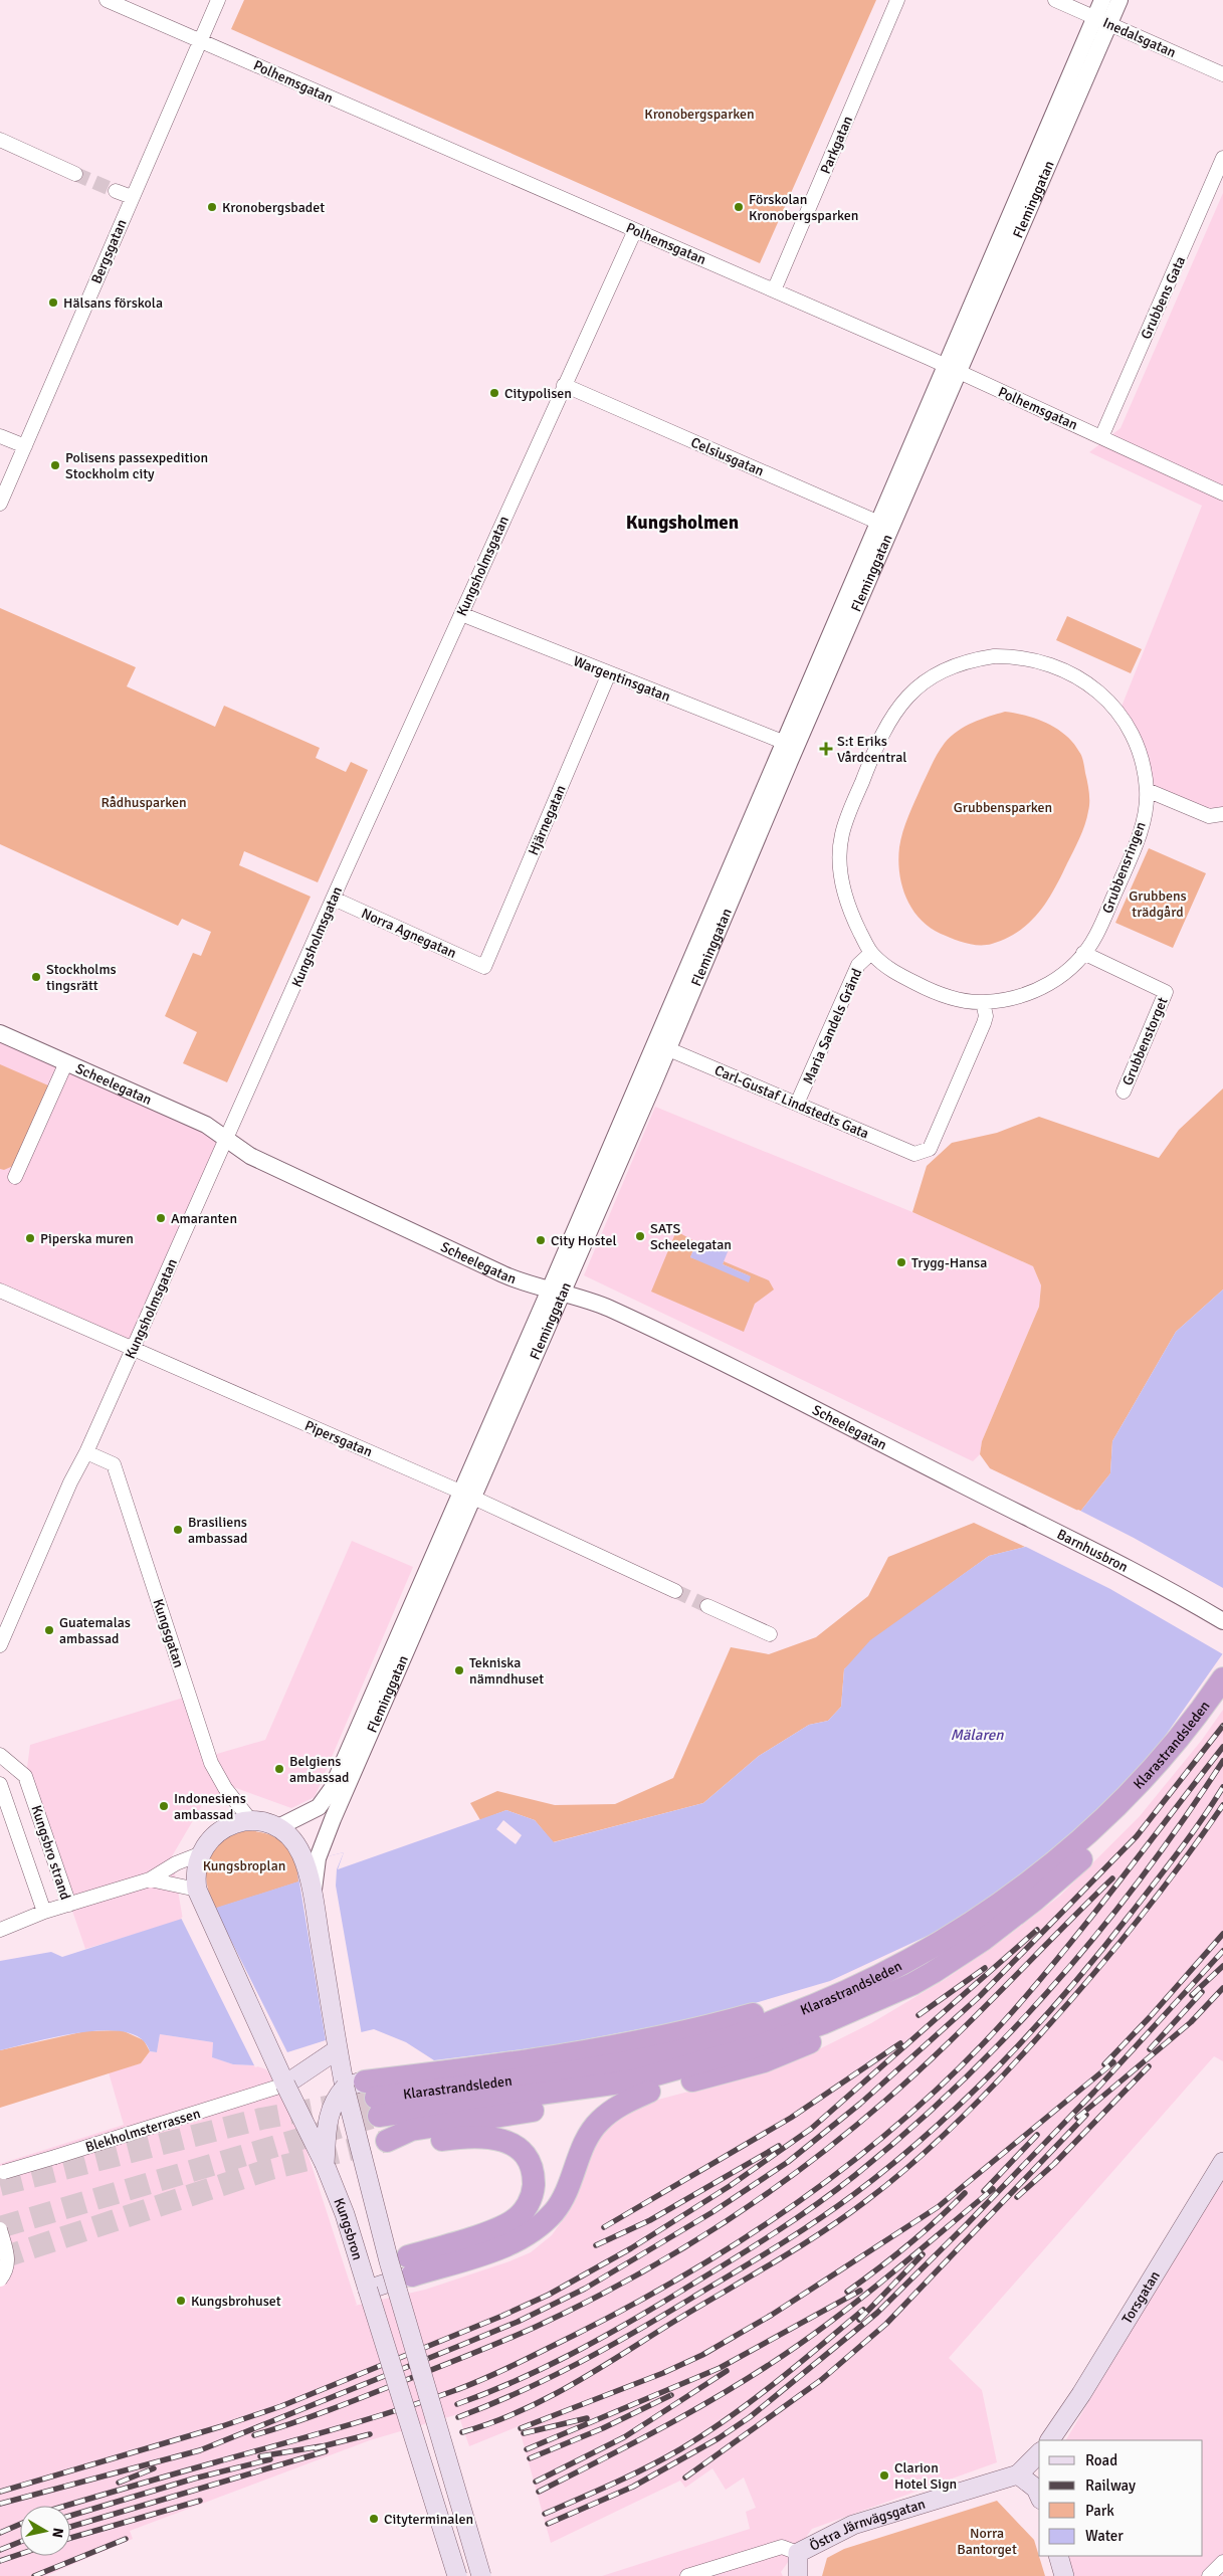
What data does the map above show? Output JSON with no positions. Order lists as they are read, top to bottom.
{
  "streets": {
    "highway": ["Klarastrandsleden"],
    "main road": ["Kungsbron", "Torsgatan", "Östra Järnvägsgatan"],
    "street": [
      "Inedalsgatan",
      "Polhemsgatan",
      "Parkgatan",
      "Fleminggatan",
      "Bergsgatan",
      "Grubbens Gata",
      "Celsiusgatan",
      "Kungsholmsgatan",
      "Wargentinsgatan",
      "Hjärnegatan",
      "Grubbensringen",
      "Norra Agnegatan",
      "Maria Sandels Gränd",
      "Grubbenstorget",
      "Scheelegatan",
      "Carl-Gustaf Lindstedts Gata",
      "Pipersgatan",
      "Barnhusbron",
      "Kungsgatan",
      "Kungsbro strand",
      "Blekholmsterrassen"
    ]
  },
  "crossings": [
    ["Inedalsgatan", "Fleminggatan"],
    ["Polhemsgatan", "Parkgatan"],
    ["Polhemsgatan", "Fleminggatan"],
    ["Polhemsgatan", "Bergsgatan"],
    ["Polhemsgatan", "Grubbens Gata"],
    ["Polhemsgatan", "Kungsholmsgatan"],
    ["Fleminggatan", "Celsiusgatan"],
    ["Fleminggatan", "Wargentinsgatan"],
    ["Fleminggatan", "Scheelegatan"],
    ["Fleminggatan", "Carl-Gustaf Lindstedts Gata"],
    ["Fleminggatan", "Pipersgatan"],
    ["Fleminggatan", "Kungsbron"],
    ["Celsiusgatan", "Kungsholmsgatan"],
    ["Kungsholmsgatan", "Wargentinsgatan"],
    ["Kungsholmsgatan", "Norra Agnegatan"],
    ["Kungsholmsgatan", "Scheelegatan"],
    ["Kungsholmsgatan", "Pipersgatan"],
    ["Kungsholmsgatan", "Kungsgatan"],
    ["Wargentinsgatan", "Hjärnegatan"],
    ["Hjärnegatan", "Norra Agnegatan"],
    ["Grubbensringen", "Maria Sandels Gränd"],
    ["Grubbensringen", "Grubbenstorget"],
    ["Grubbensringen", "Carl-Gustaf Lindstedts Gata"],
    ["Maria Sandels Gränd", "Carl-Gustaf Lindstedts Gata"],
    ["Scheelegatan", "Barnhusbron"],
    ["Klarastrandsleden", "Kungsbron"],
    ["Blekholmsterrassen", "Kungsbron"]
  ],
  "districts": ["Kungsholmen"],
  "water": ["Mälaren"],
  "parks": [
    "Kronobergsparken",
    "Rådhusparken",
    "Grubbensparken",
    "Grubbens trädgård",
    "Kungsbroplan",
    "Norra Bantorget"
  ],
  "places": {
    "other": [
      "Kronobergsbadet",
      "Förskolan Kronobergsparken",
      "Hälsans förskola",
      "Citypolisen",
      "Polisens passexpedition Stockholm city",
      "Stockholms tingsrätt",
      "Amaranten",
      "SATS Scheelegatan",
      "Piperska muren",
      "City Hostel",
      "Trygg-Hansa",
      "Brasiliens ambassad",
      "Guatemalas ambassad",
      "Tekniska nämndhuset",
      "Belgiens ambassad",
      "Indonesiens ambassad",
      "Kungsbrohuset",
      "Clarion Hotel Sign",
      "Cityterminalen"
    ],
    "health": ["S:t Eriks Vårdcentral"]
  },
  "legend": [
    "Road",
    "Railway",
    "Park",
    "Water"
  ],
  "north": "right"
}
